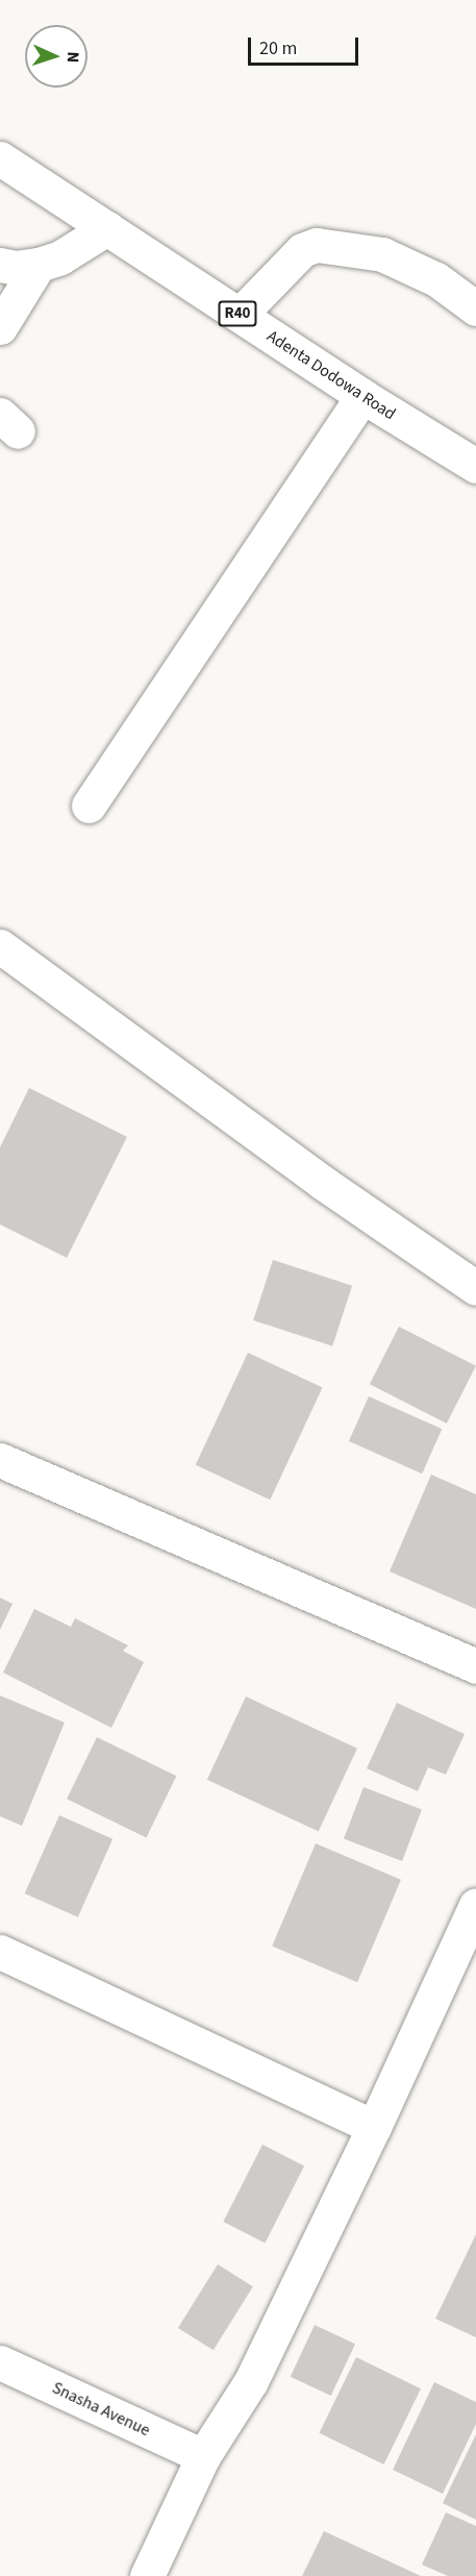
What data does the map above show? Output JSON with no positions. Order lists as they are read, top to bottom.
{
  "streets": {
    "street": ["R40", "Adenta Dodowa Road", "Snasha Avenue"]
  },
  "scale_bar": "20 m",
  "north": "right"
}
